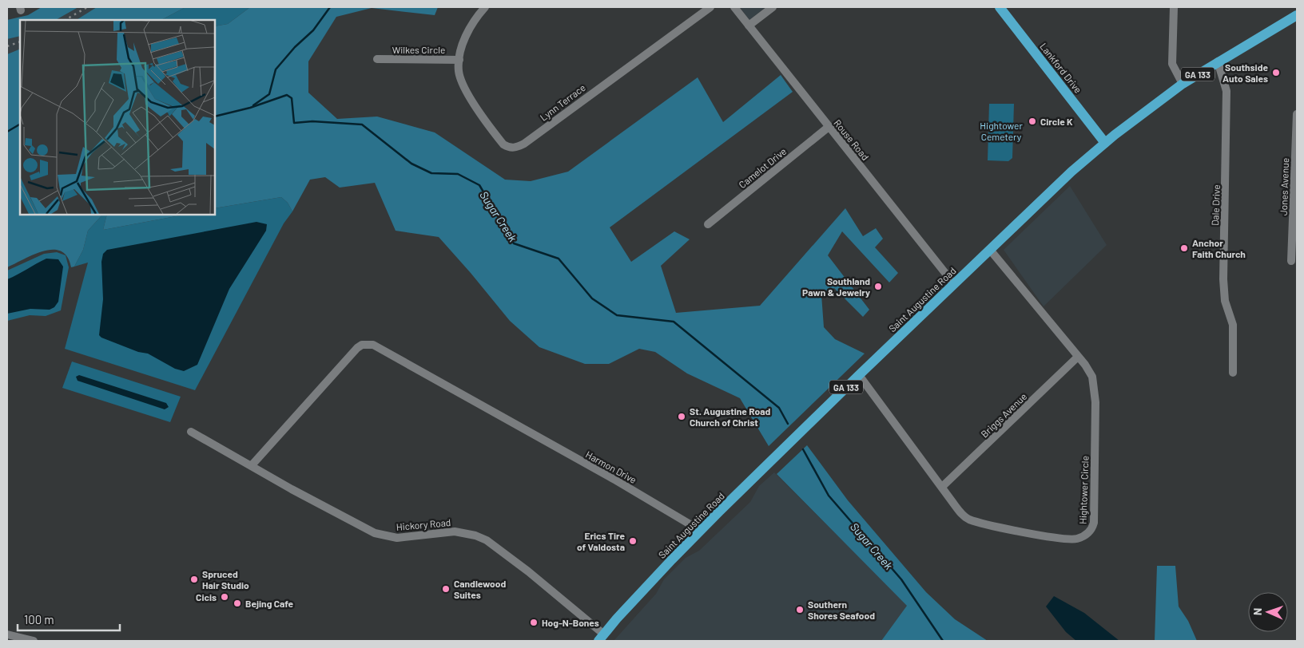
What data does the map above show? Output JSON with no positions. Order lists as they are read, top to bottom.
{
  "streets": {
    "main road": ["Lankford Drive", "GA 133", "Saint Augustine Road"],
    "street": [
      "Wilkes Circle",
      "Lynn Terrace",
      "Rouse Road",
      "Camelot Drive",
      "Jones Avenue",
      "Dale Drive",
      "Briggs Avenue",
      "Harmon Drive",
      "Hightower Circle",
      "Hickory Road"
    ]
  },
  "crossings": [
    ["Wilkes Circle", "Lynn Terrace"],
    ["Lankford Drive", "Saint Augustine Road"],
    ["Rouse Road", "Camelot Drive"],
    ["Rouse Road", "Saint Augustine Road"],
    ["Dale Drive", "Saint Augustine Road"],
    ["Saint Augustine Road", "Harmon Drive"],
    ["Saint Augustine Road", "Hightower Circle"],
    ["Saint Augustine Road", "Hickory Road"],
    ["Briggs Avenue", "Hightower Circle"],
    ["Harmon Drive", "Hickory Road"]
  ],
  "water": ["Sugar Creek"],
  "parks": ["Hightower Cemetery"],
  "places": [
    "Southside Auto Sales",
    "Circle K",
    "Anchor Faith Church",
    "Southland Pawn & Jewelry",
    "St. Augustine Road Church of Christ",
    "Erics Tire of Valdosta",
    "Spruced Hair Studio",
    "Candlewood Suites",
    "Cicis",
    "Bejing Cafe",
    "Southern Shores Seafood",
    "Hog-N-Bones"
  ],
  "scale_bar": "100 m",
  "north": "left"
}
